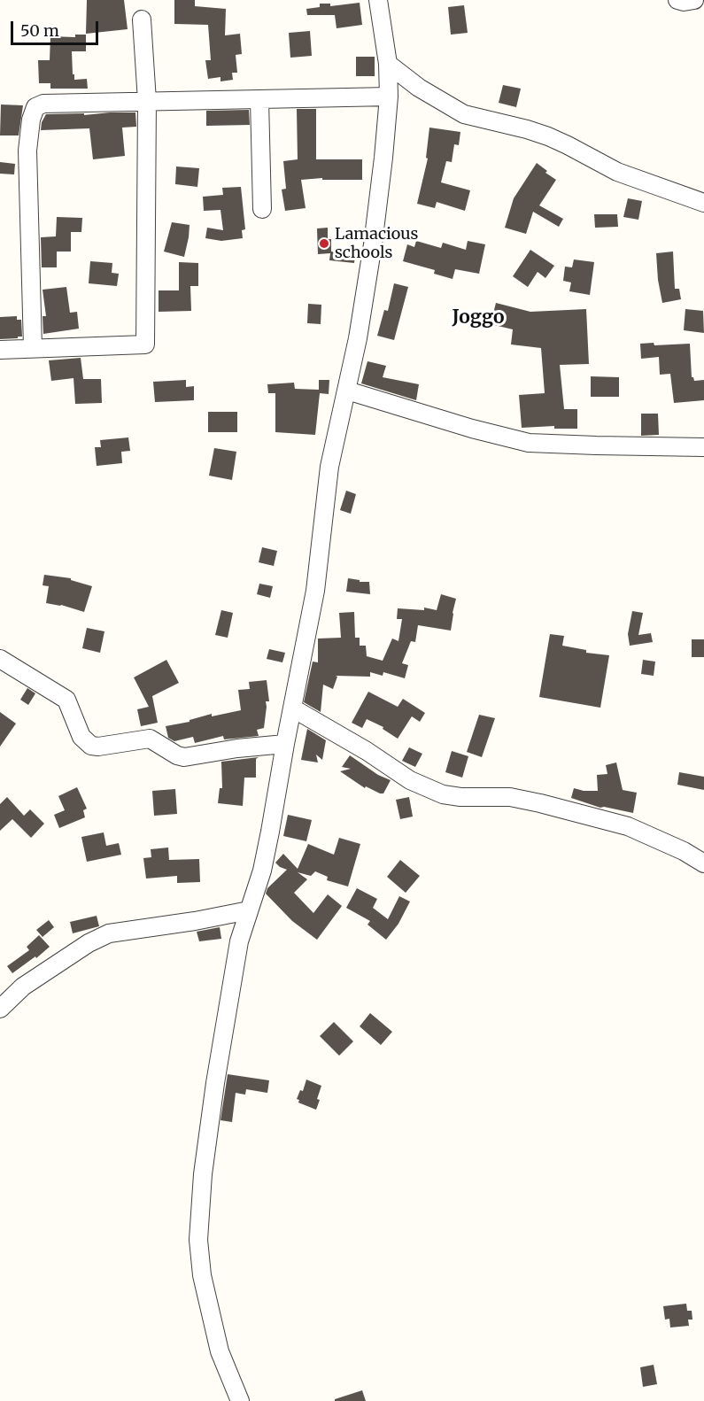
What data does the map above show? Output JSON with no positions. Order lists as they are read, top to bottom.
{
  "districts": ["Joggo"],
  "places": ["Lamacious schools"],
  "scale_bar": "50 m"
}
